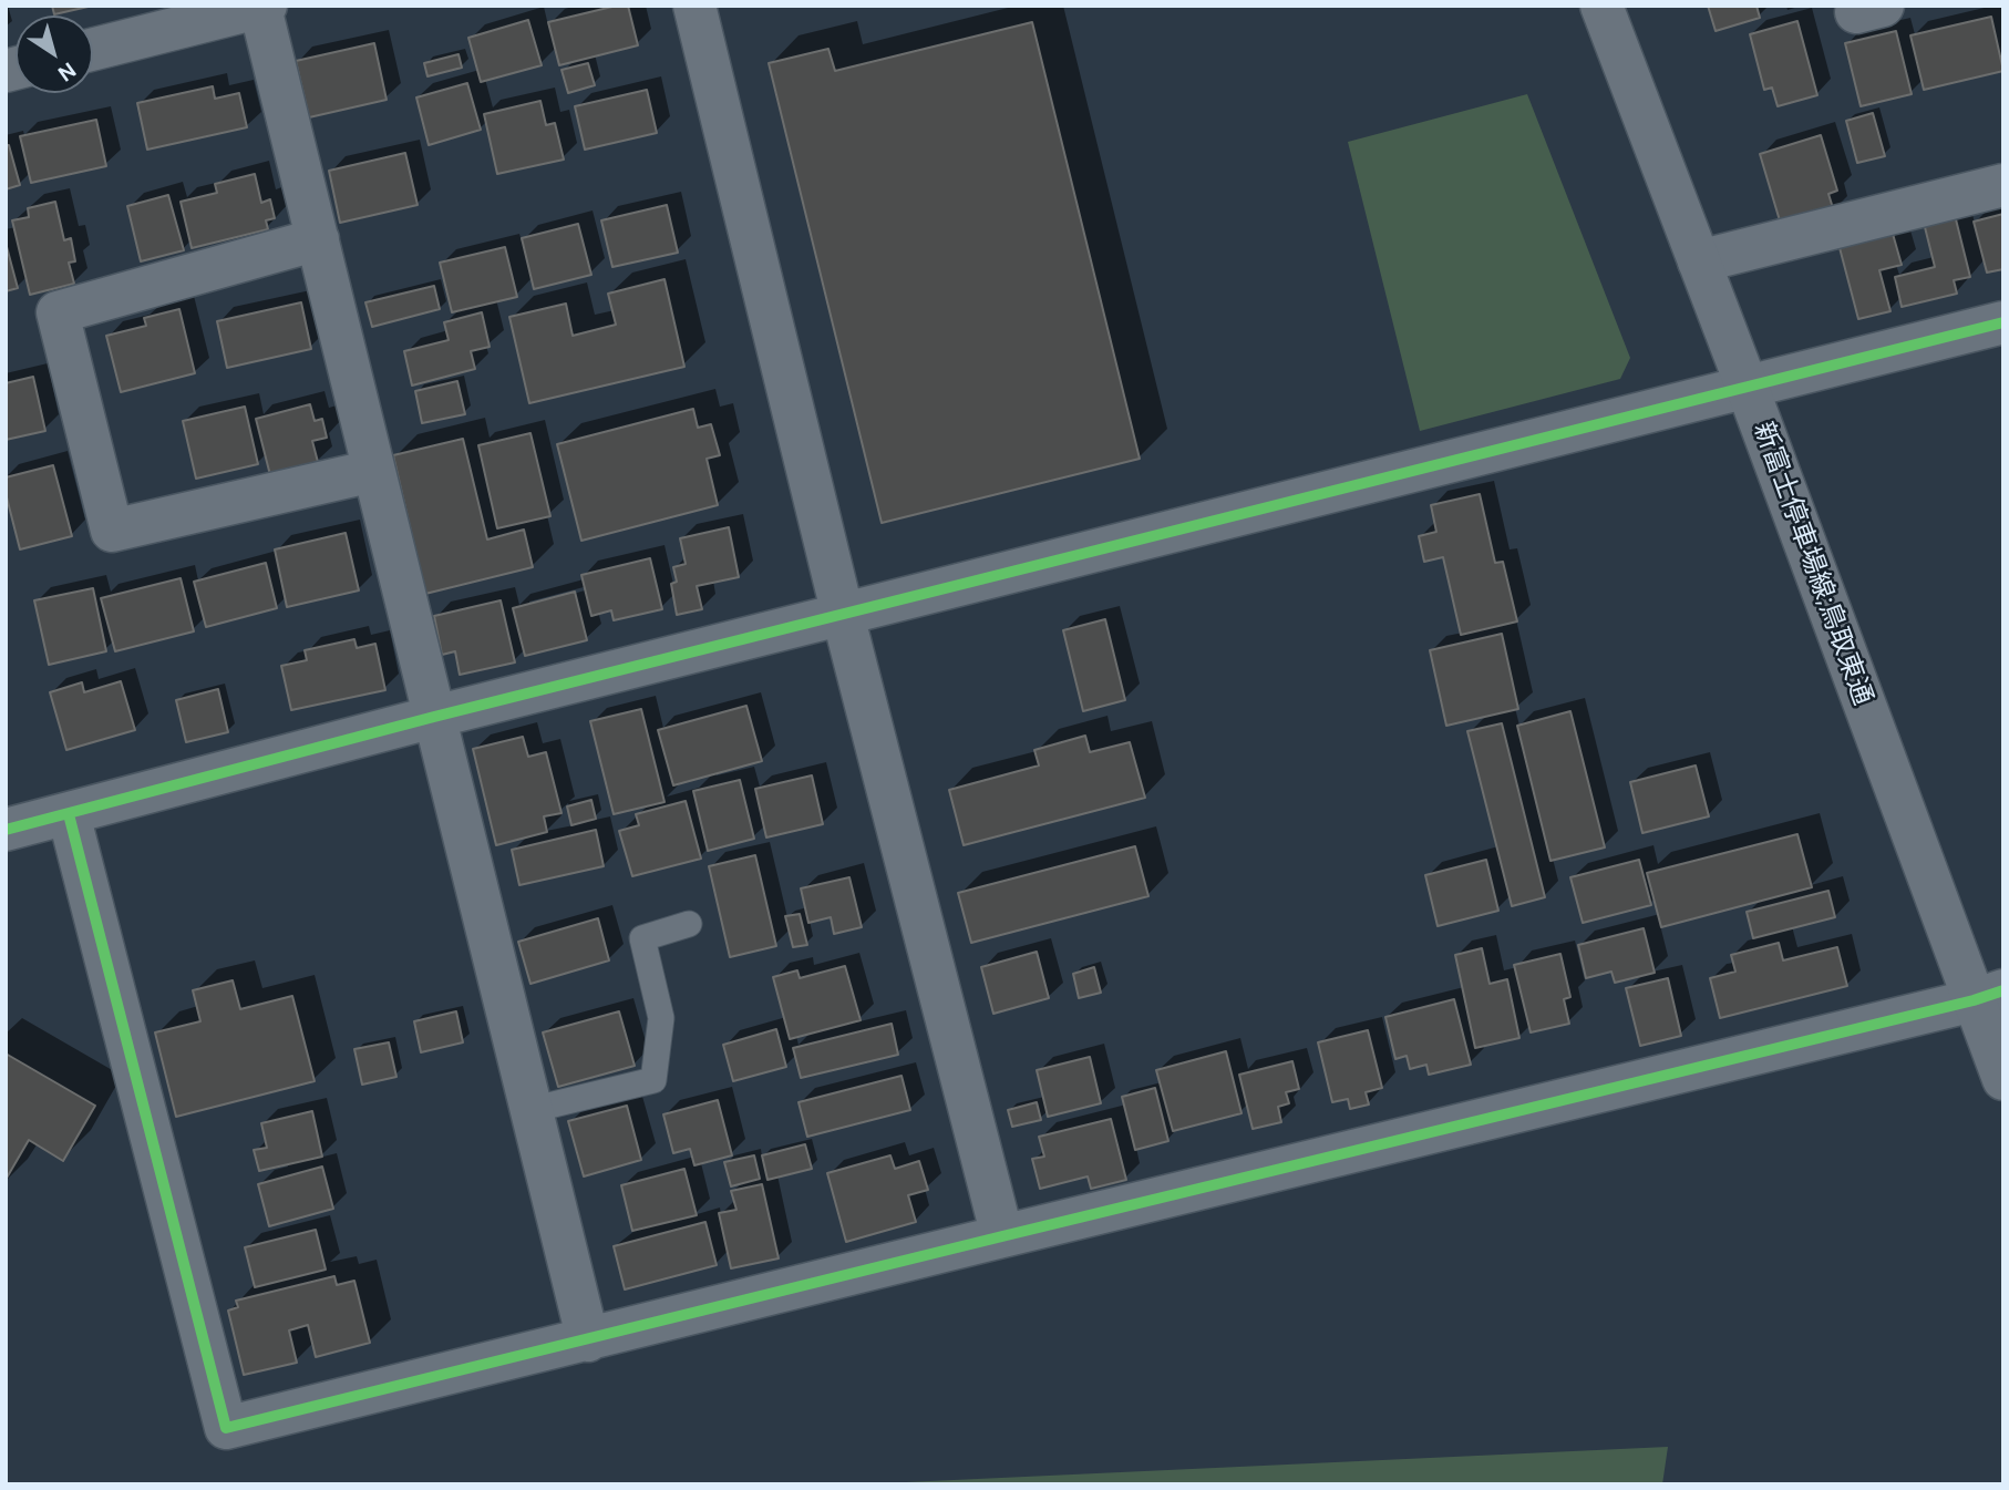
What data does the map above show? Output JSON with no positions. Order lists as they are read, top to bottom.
{
  "streets": {
    "street": ["新富士停車場線;鳥取東通"]
  },
  "north": "bottom right"
}
